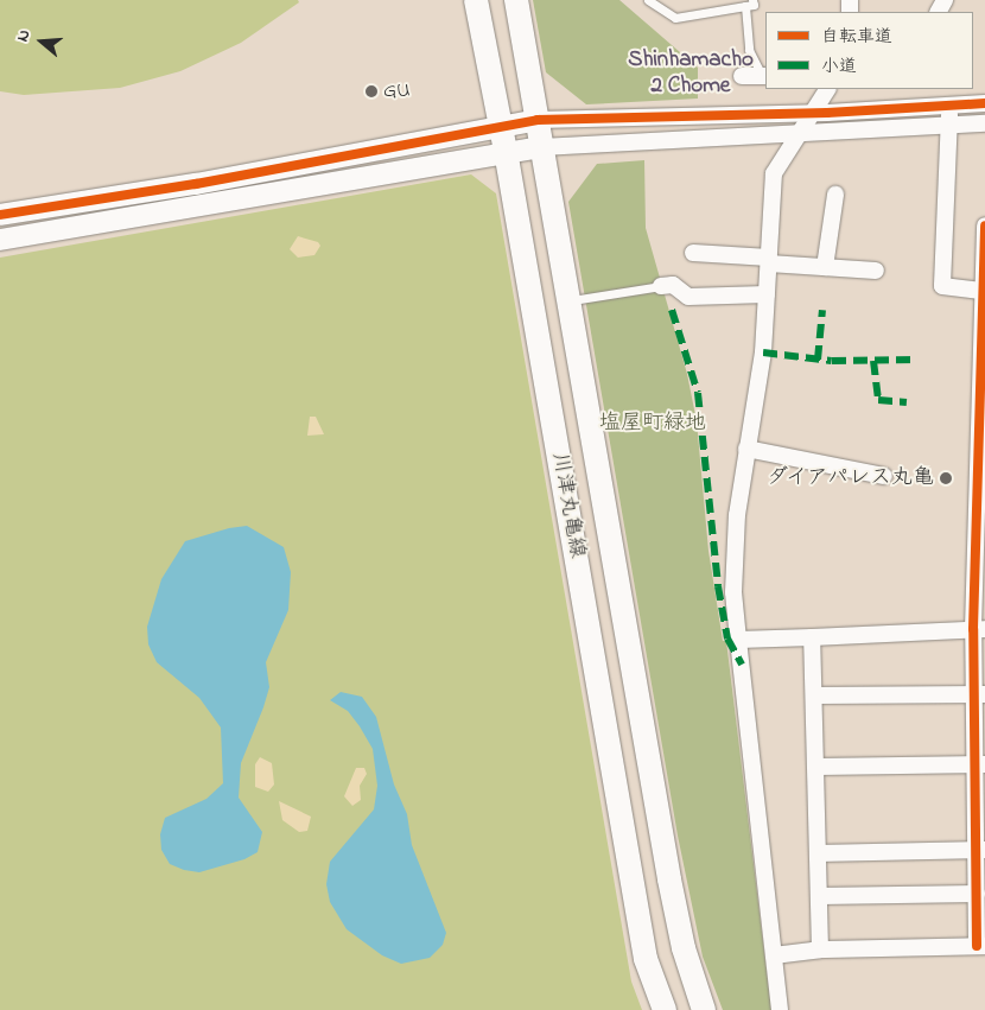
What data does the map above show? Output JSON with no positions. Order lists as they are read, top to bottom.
{
  "streets": {
    "main road": ["川津丸亀線"]
  },
  "districts": ["Shinhamacho 2 Chome"],
  "parks": ["塩屋町緑地"],
  "places": ["GU", "ダイアパレス丸亀"],
  "legend": ["自転車道", "小道"],
  "north": "left"
}
